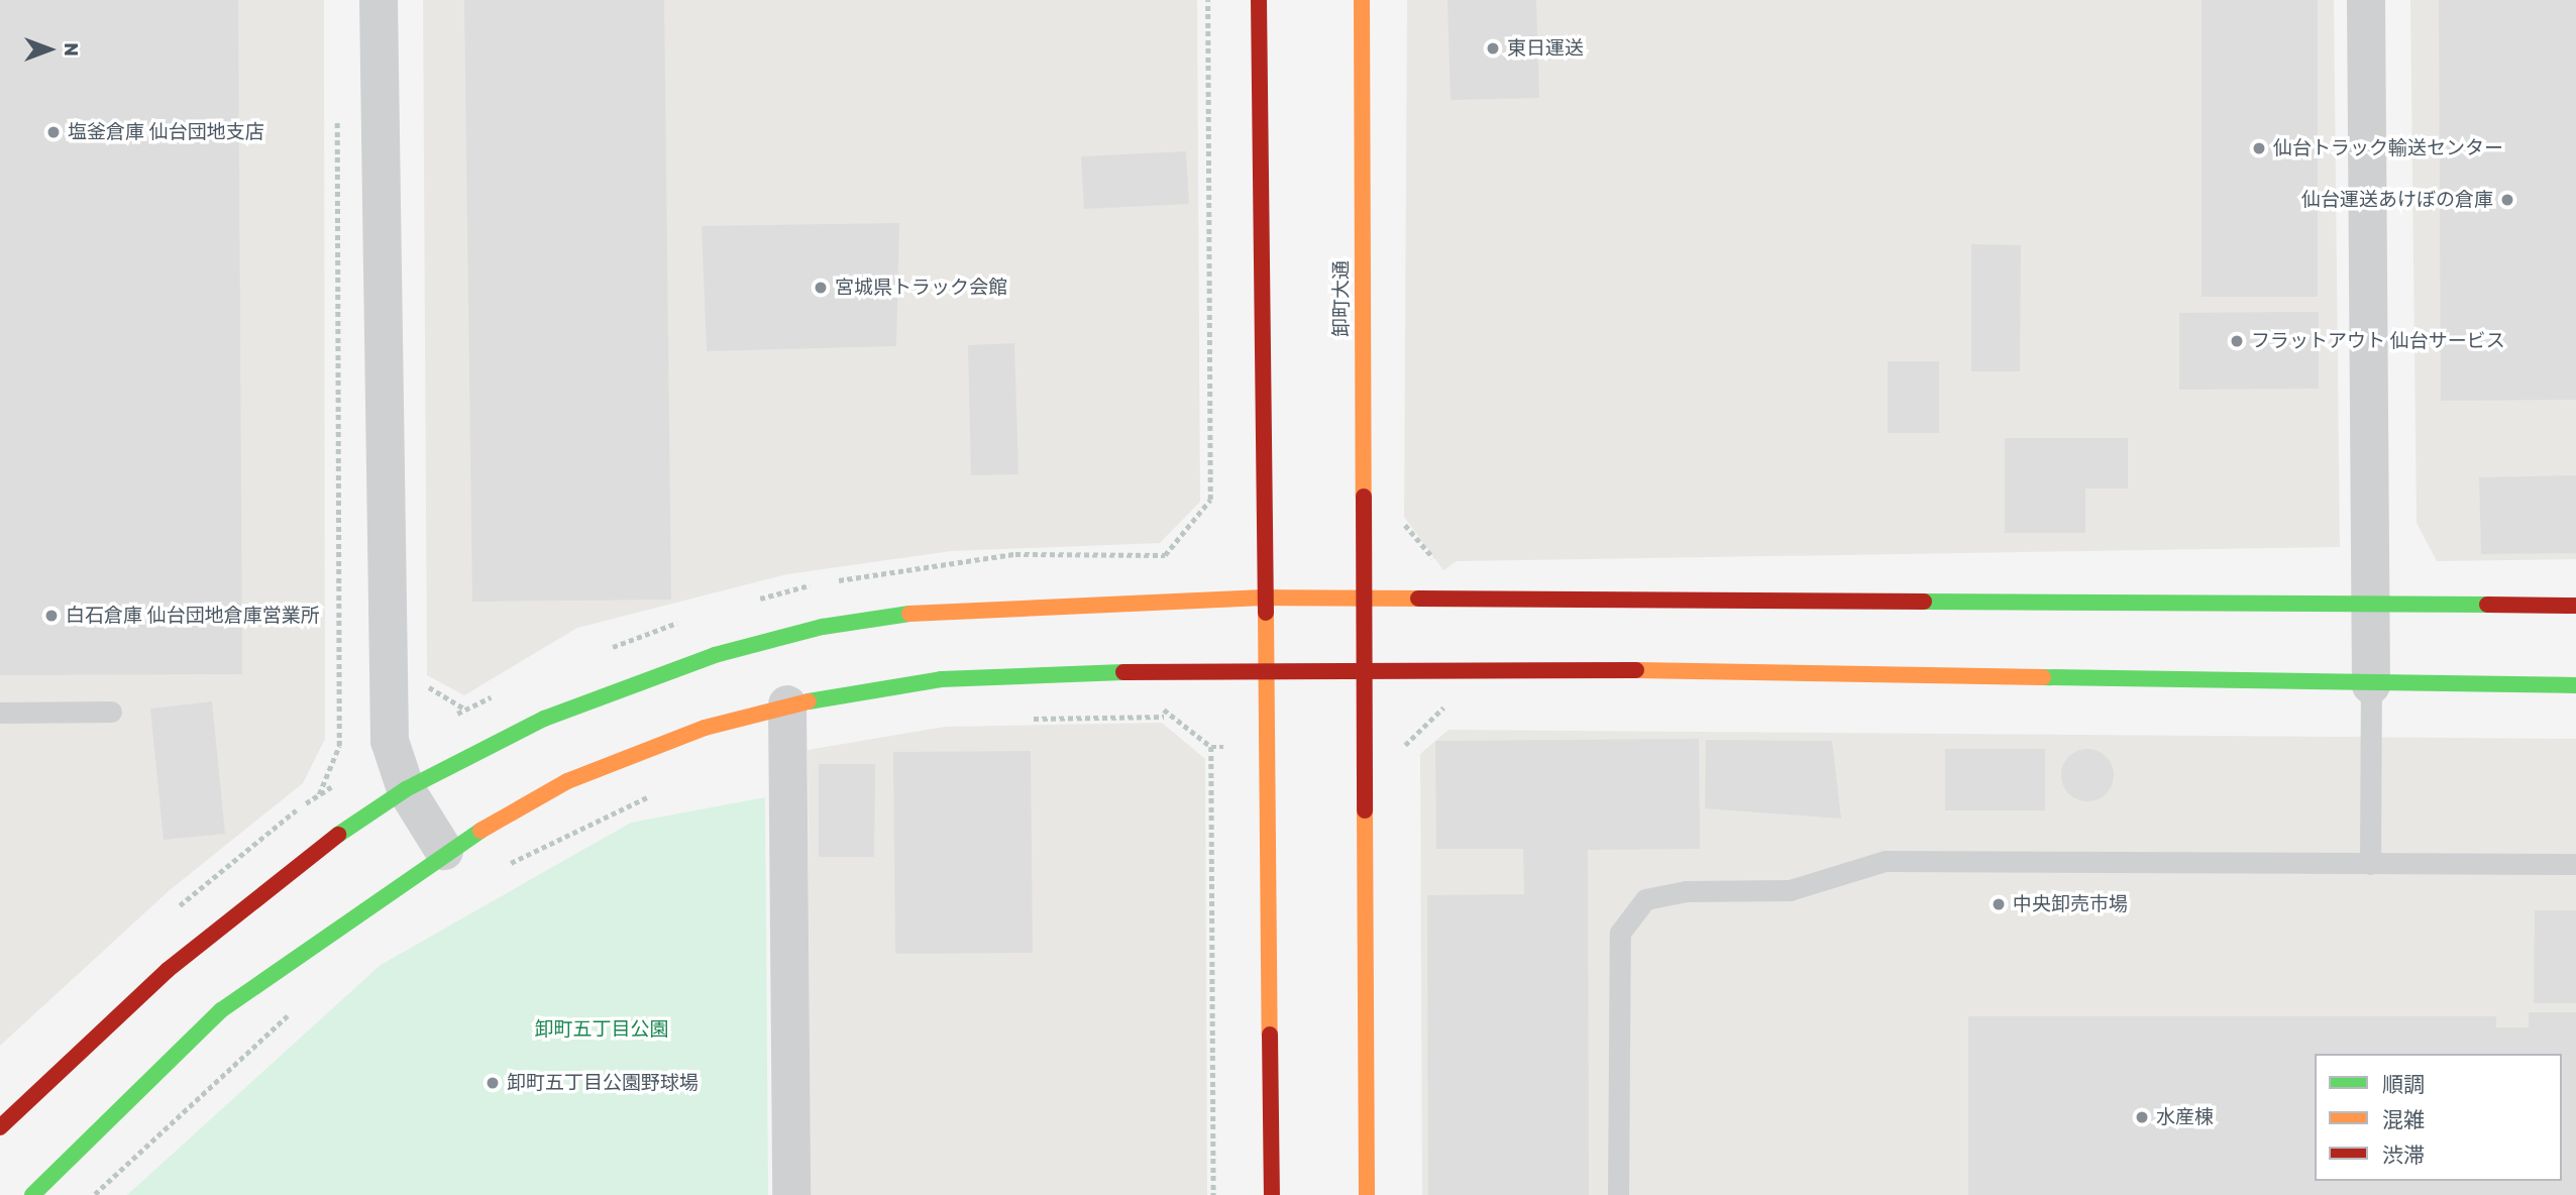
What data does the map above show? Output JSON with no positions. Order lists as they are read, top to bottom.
{
  "streets": {
    "street": ["卸町大通"]
  },
  "parks": ["卸町五丁目公園"],
  "places": [
    "東日運送",
    "塩釜倉庫 仙台団地支店",
    "仙台トラック輸送センター",
    "仙台運送あけぼの倉庫",
    "宮城県トラック会館",
    "フラットアウト 仙台サービス",
    "白石倉庫 仙台団地倉庫営業所",
    "中央卸売市場",
    "卸町五丁目公園野球場",
    "水産棟"
  ],
  "legend": ["順調", "混雑", "渋滞"],
  "north": "right"
}
